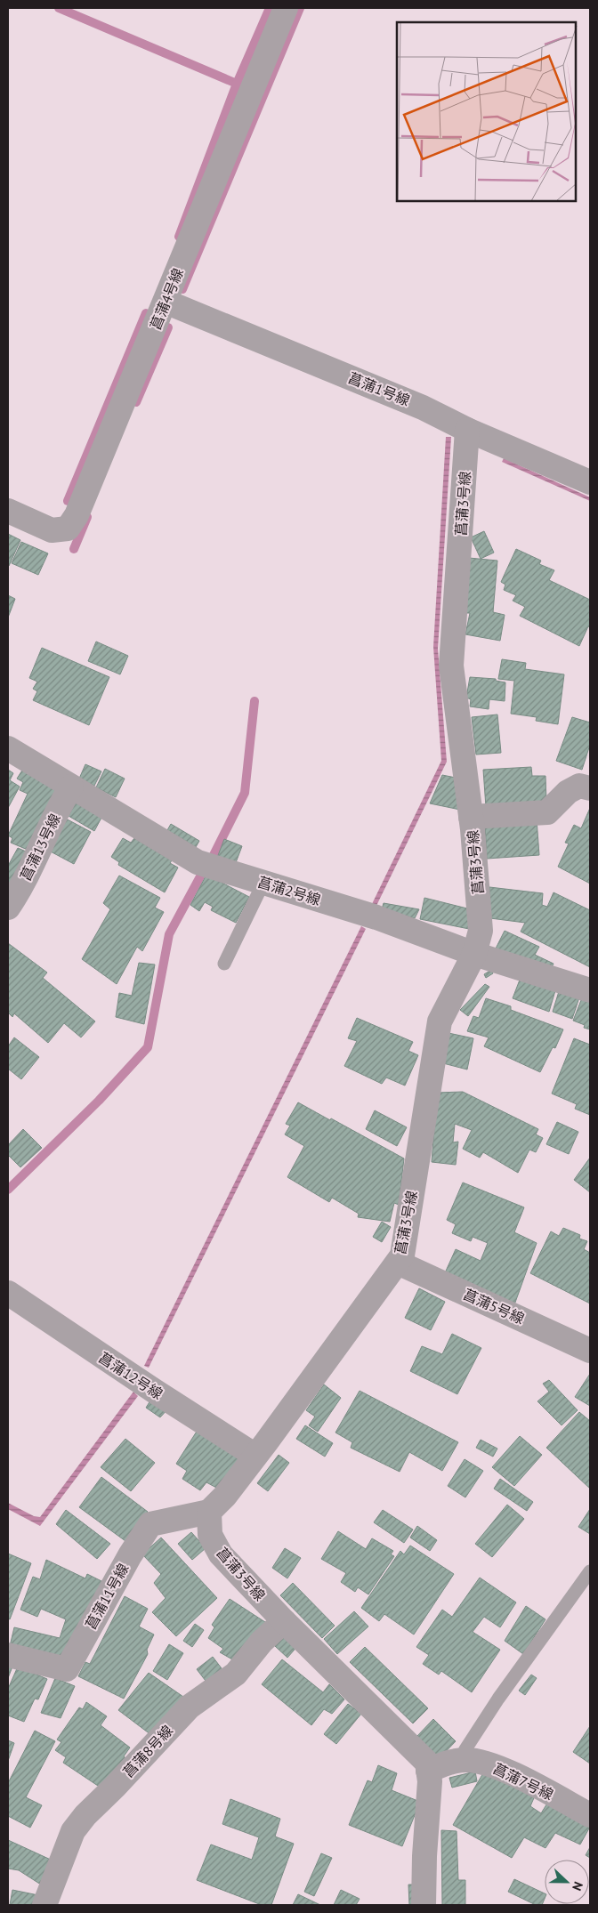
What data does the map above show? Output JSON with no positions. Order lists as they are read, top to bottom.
{
  "streets": {
    "street": [
      "菖蒲4号線",
      "菖蒲1号線",
      "菖蒲3号線",
      "菖蒲13号線",
      "菖蒲2号線",
      "菖蒲5号線",
      "菖蒲12号線",
      "菖蒲11号線",
      "菖蒲8号線",
      "菖蒲7号線"
    ]
  },
  "crossings": [
    ["菖蒲4号線", "菖蒲1号線"],
    ["菖蒲1号線", "菖蒲3号線"],
    ["菖蒲3号線", "菖蒲2号線"],
    ["菖蒲3号線", "菖蒲5号線"],
    ["菖蒲3号線", "菖蒲12号線"],
    ["菖蒲3号線", "菖蒲11号線"],
    ["菖蒲3号線", "菖蒲8号線"],
    ["菖蒲3号線", "菖蒲7号線"],
    ["菖蒲13号線", "菖蒲2号線"]
  ],
  "north": "right"
}
